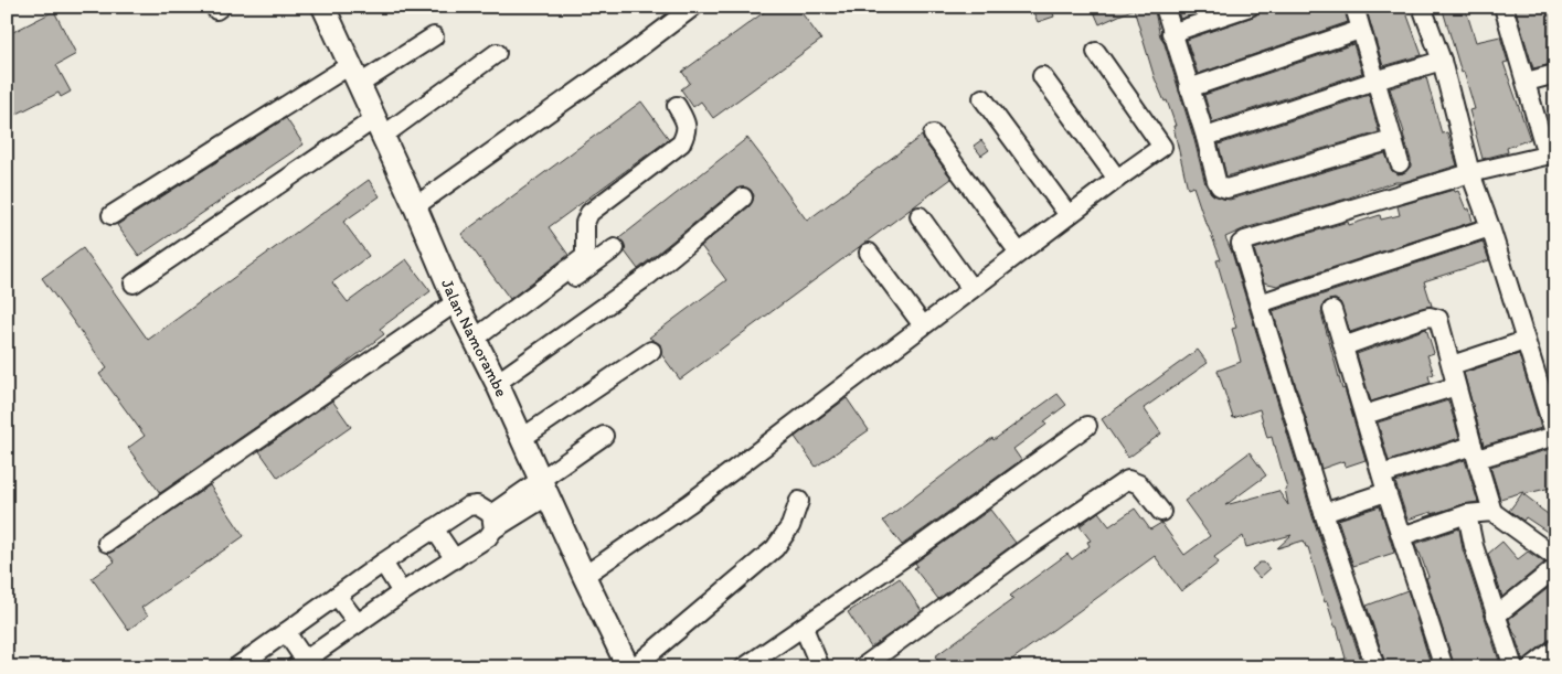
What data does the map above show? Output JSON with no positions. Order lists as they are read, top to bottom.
{
  "streets": {
    "main road": ["Jalan Namorambe"]
  }
}
